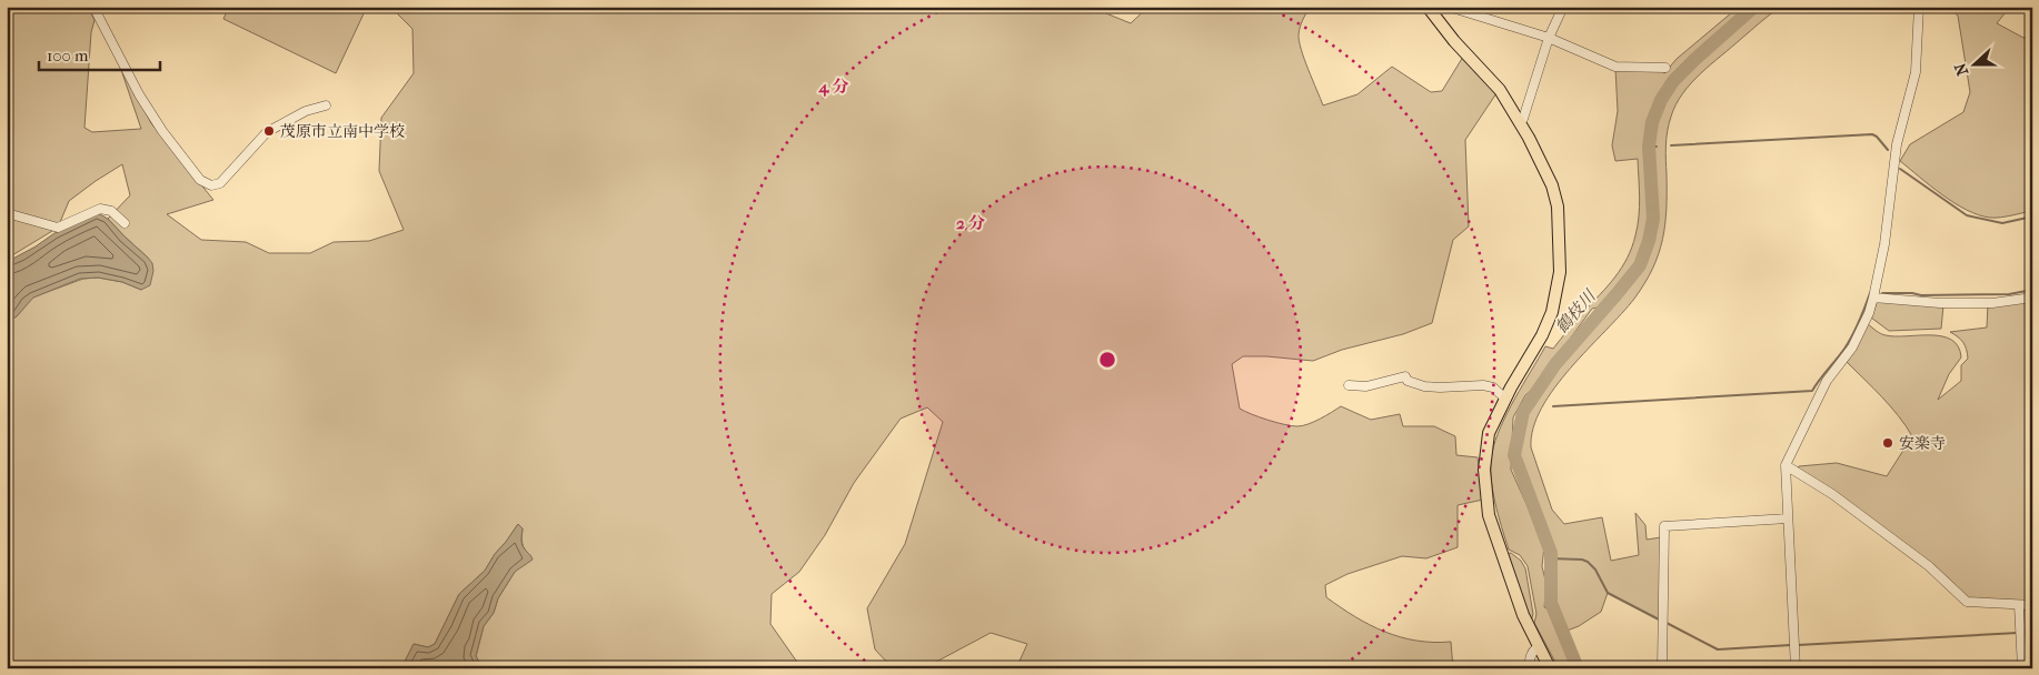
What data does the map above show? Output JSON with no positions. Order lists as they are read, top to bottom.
{
  "water": ["鶴枝川"],
  "places": ["茂原市立南中学校", "安楽寺"],
  "scale_bar": "100 m",
  "north": "left",
  "rings": ["4 分", "2 分"]
}
